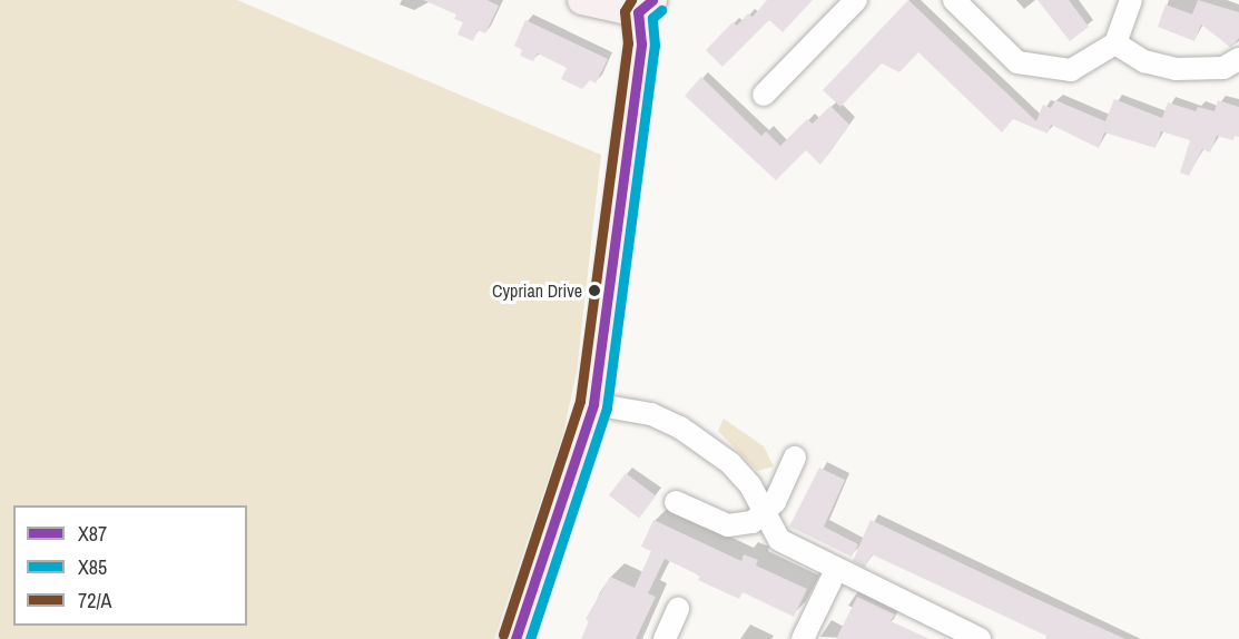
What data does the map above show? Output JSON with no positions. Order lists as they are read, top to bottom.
{
  "places": ["Cyprian Drive"],
  "lines": ["transit line X87", "transit line 72/A", "transit line X85"],
  "legend": ["X87", "X85", "72/A"]
}
